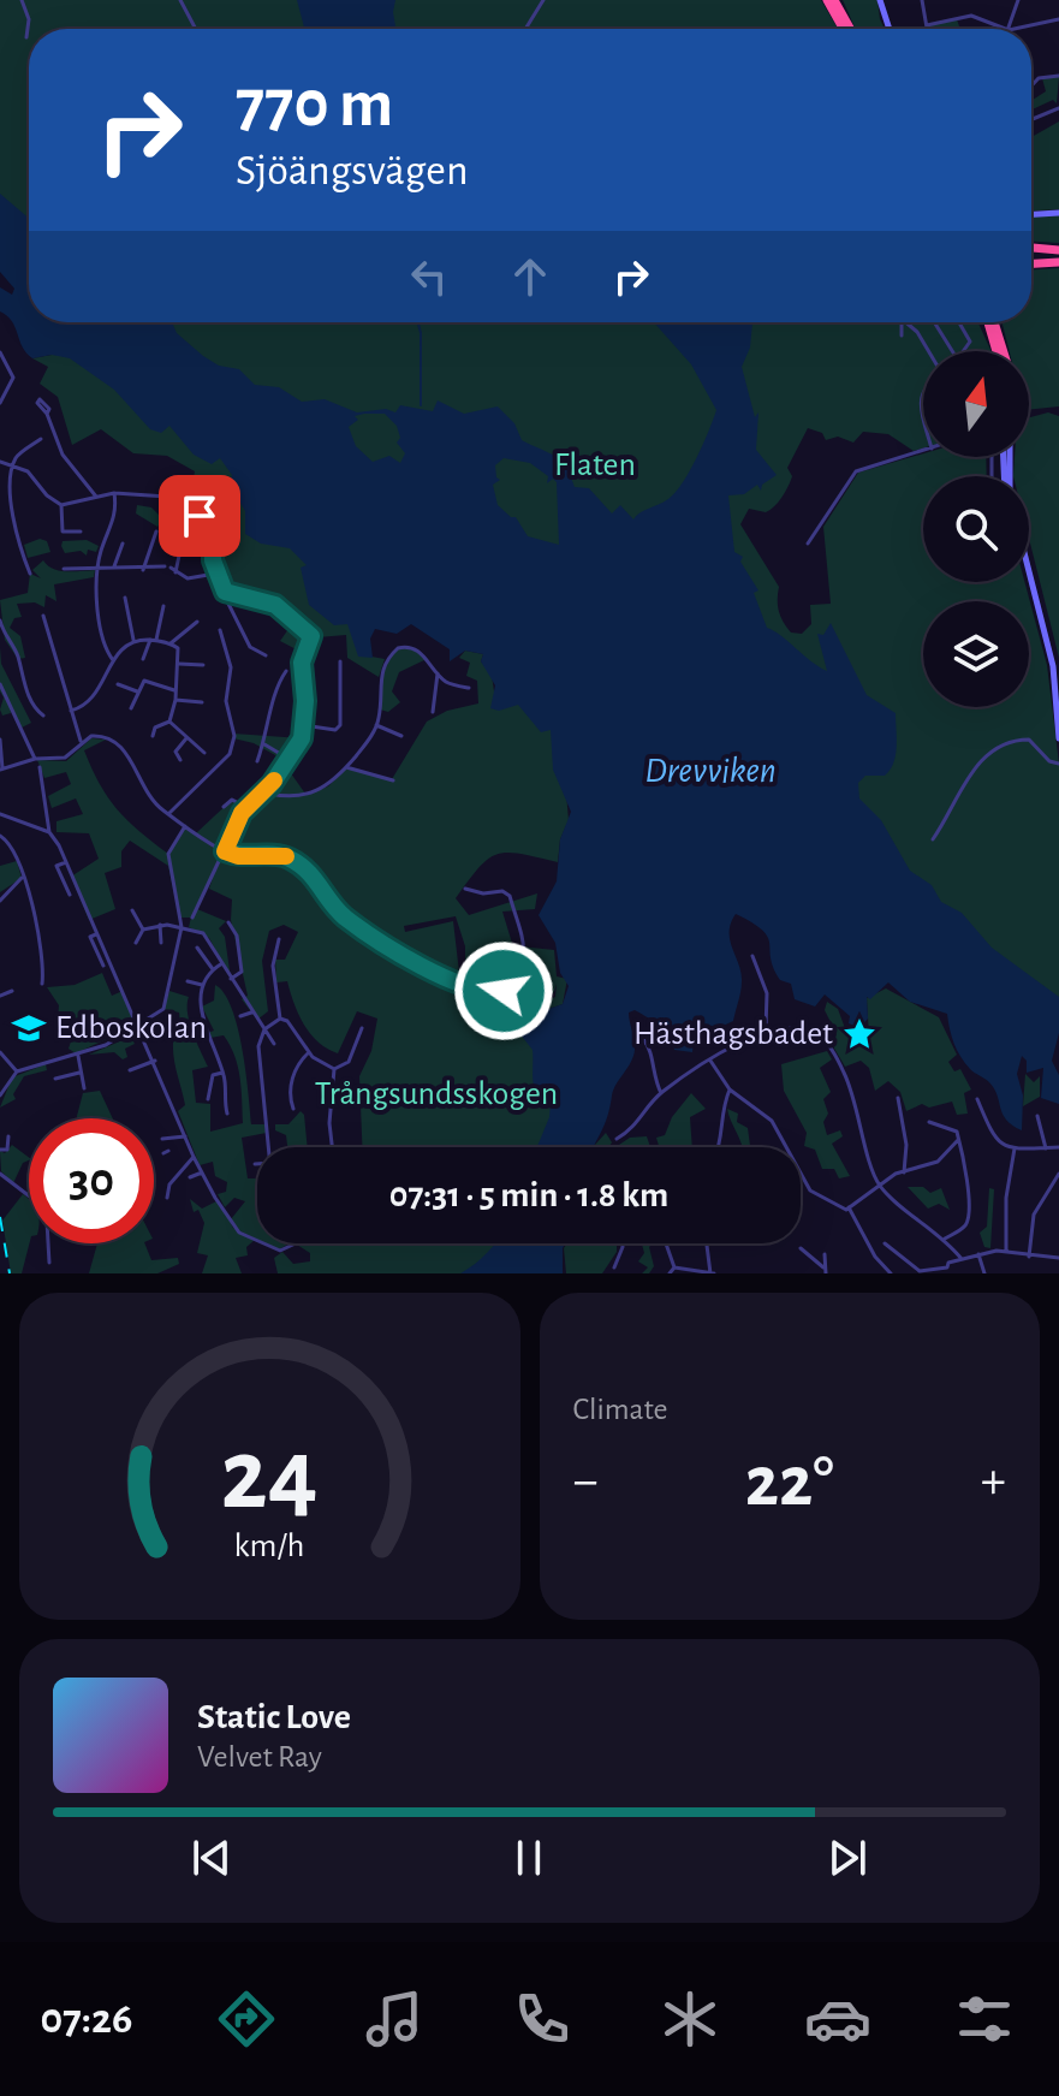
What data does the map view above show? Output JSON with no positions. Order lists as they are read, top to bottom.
{
  "water": ["Drevviken"],
  "parks": ["Flaten", "Trångsundsskogen"],
  "places": {
    "school or university": ["Edboskolan"],
    "place": ["Hästhagsbadet"]
  },
  "north": "top",
  "page": {
    "turn": ["770 m", "Sjöängsvägen"],
    "limit": "30",
    "trip": "07:31 · 5 min · 1.8 km",
    "tile": "Climate",
    "heat": ["−", "22°", "+"],
    "song": ["Static Love", "Velvet Ray"],
    "tabs": "07:26",
    "gauge": ["24", "km/h"]
  }
}
